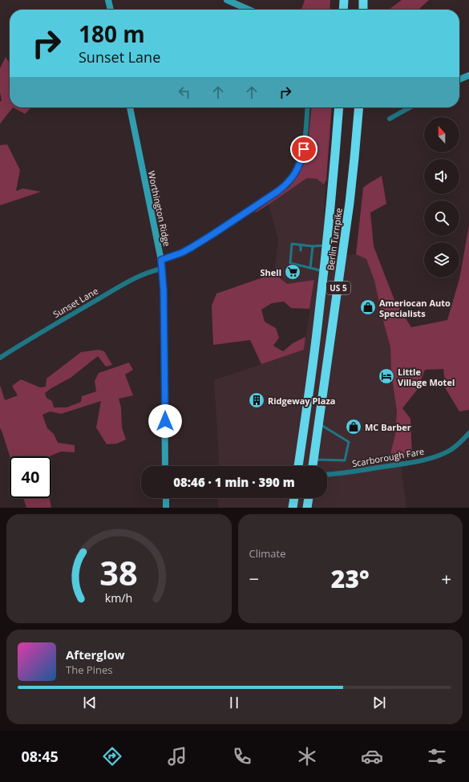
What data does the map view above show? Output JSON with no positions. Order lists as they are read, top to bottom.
{
  "streets": {
    "highway": ["Berlin Turnpike", "US 5"],
    "street": ["Worthington Ridge", "Sunset Lane", "Scarborough Fare"]
  },
  "crossings": [
    ["Worthington Ridge", "Sunset Lane"]
  ],
  "places": {
    "supermarket": ["Shell"],
    "shop": ["Ameriocan Auto Specialists", "MC Barber"],
    "hotel": ["Little Village Motel"],
    "building": ["Ridgeway Plaza"]
  },
  "north": "top",
  "page": {
    "turn": ["180 m", "Sunset Lane"],
    "limit": "40",
    "trip": "08:46 · 1 min · 390 m",
    "tile": "Climate",
    "heat": ["−", "23°", "+"],
    "song": ["Afterglow", "The Pines"],
    "tabs": "08:45",
    "gauge": ["38", "km/h"]
  }
}
